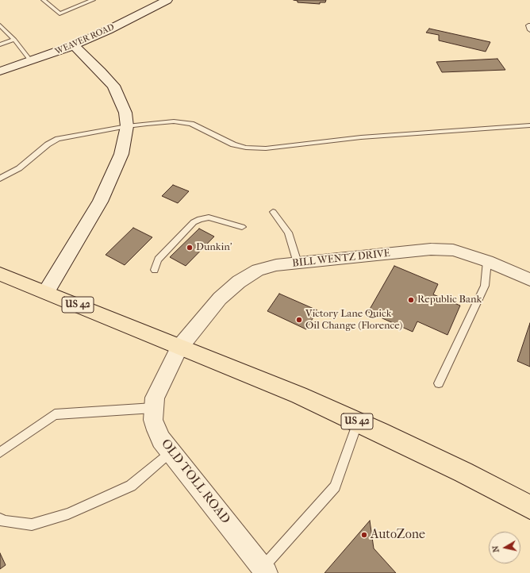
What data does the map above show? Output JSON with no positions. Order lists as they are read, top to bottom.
{
  "streets": {
    "main road": ["WEAVER ROAD", "US 42"],
    "street": ["BILL WENTZ DRIVE", "OLD TOLL ROAD"]
  },
  "crossings": [
    ["BILL WENTZ DRIVE", "US 42"],
    ["BILL WENTZ DRIVE", "OLD TOLL ROAD"],
    ["US 42", "OLD TOLL ROAD"]
  ],
  "places": [
    "Dunkin'",
    "Republic Bank",
    "Victory Lane Quick Oil Change (Florence)",
    "AutoZone"
  ],
  "north": "left"
}
